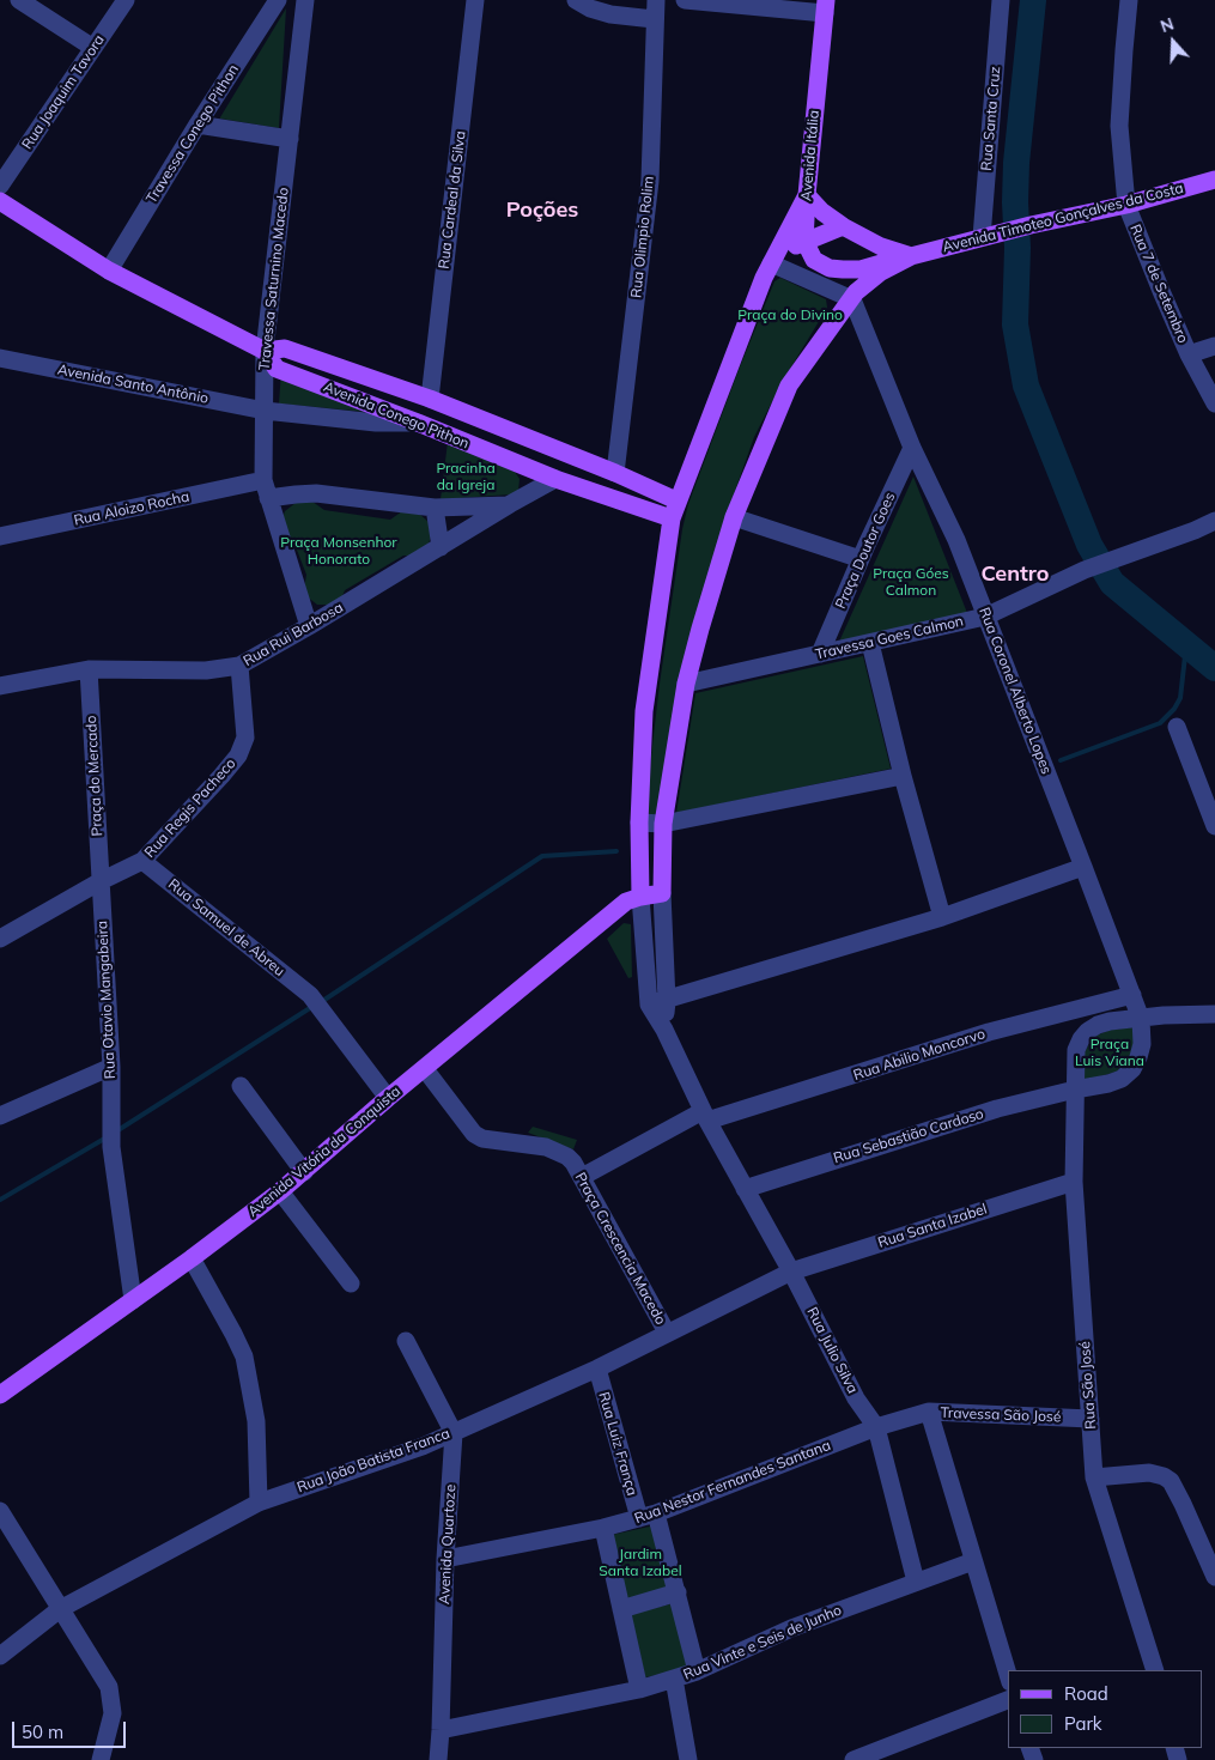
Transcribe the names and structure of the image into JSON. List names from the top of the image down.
{
  "streets": {
    "main road": [
      "Avenida Itália",
      "Avenida Timoteo Gonçalves da Costa",
      "Avenida Conego Pithon",
      "Avenida Vitória da Conquista"
    ],
    "street": [
      "Rua Joaquim Tavora",
      "Rua Santa Cruz",
      "Travessa Conego Pithon",
      "Rua Cardeal da Silva",
      "Rua Olimpio Rolim",
      "Travessa Saturnino Macedo",
      "Rua 7 de Setembro",
      "Avenida Santo Antônio",
      "Rua Aloizo Rocha",
      "Praça Doutor Goes",
      "Rua Rui Barbosa",
      "Travessa Goes Calmon",
      "Rua Coronel Alberto Lopes",
      "Praça do Mercado",
      "Rua Regis Pacheco",
      "Rua Samuel de Abreu",
      "Rua Otavio Mangabeira",
      "Rua Abilio Moncorvo",
      "Rua Sebastião Cardoso",
      "Rua Santa Izabel",
      "Praça Crescencia Macedo",
      "Rua Julio Silva",
      "Rua São José",
      "Travessa São José",
      "Rua Luiz França",
      "Rua João Batista Franca",
      "Rua Nestor Fernandes Santana",
      "Avenida Quartoze",
      "Rua Vinte e Seis de Junho"
    ]
  },
  "crossings": [
    ["Rua Santa Cruz", "Avenida Timoteo Gonçalves da Costa"],
    ["Travessa Conego Pithon", "Avenida Conego Pithon"],
    ["Rua Cardeal da Silva", "Avenida Conego Pithon"],
    ["Avenida Timoteo Gonçalves da Costa", "Rua 7 de Setembro"],
    ["Avenida Timoteo Gonçalves da Costa", "Rua Coronel Alberto Lopes"],
    ["Rua Olimpio Rolim", "Avenida Conego Pithon"],
    ["Travessa Saturnino Macedo", "Avenida Santo Antônio"],
    ["Travessa Saturnino Macedo", "Avenida Conego Pithon"],
    ["Travessa Saturnino Macedo", "Rua Aloizo Rocha"],
    ["Travessa Saturnino Macedo", "Rua Rui Barbosa"],
    ["Avenida Santo Antônio", "Avenida Conego Pithon"],
    ["Avenida Conego Pithon", "Rua Rui Barbosa"],
    ["Praça Doutor Goes", "Travessa Goes Calmon"],
    ["Praça Doutor Goes", "Rua Coronel Alberto Lopes"],
    ["Rua Rui Barbosa", "Praça do Mercado"],
    ["Rua Rui Barbosa", "Rua Regis Pacheco"],
    ["Travessa Goes Calmon", "Rua Coronel Alberto Lopes"],
    ["Rua Coronel Alberto Lopes", "Rua Abilio Moncorvo"],
    ["Rua Coronel Alberto Lopes", "Rua São José"],
    ["Praça do Mercado", "Rua Regis Pacheco"],
    ["Praça do Mercado", "Rua Otavio Mangabeira"],
    ["Rua Regis Pacheco", "Rua Samuel de Abreu"],
    ["Rua Regis Pacheco", "Rua Otavio Mangabeira"],
    ["Rua Samuel de Abreu", "Avenida Vitória da Conquista"],
    ["Rua Otavio Mangabeira", "Avenida Vitória da Conquista"],
    ["Rua Abilio Moncorvo", "Praça Crescencia Macedo"],
    ["Rua Abilio Moncorvo", "Rua Julio Silva"],
    ["Rua Sebastião Cardoso", "Rua Julio Silva"],
    ["Rua Sebastião Cardoso", "Rua São José"],
    ["Avenida Vitória da Conquista", "Praça Crescencia Macedo"],
    ["Rua Santa Izabel", "Rua Julio Silva"],
    ["Rua Santa Izabel", "Rua São José"],
    ["Rua Santa Izabel", "Rua João Batista Franca"],
    ["Praça Crescencia Macedo", "Rua João Batista Franca"],
    ["Rua Julio Silva", "Travessa São José"],
    ["Rua Julio Silva", "Rua João Batista Franca"],
    ["Rua Julio Silva", "Rua Nestor Fernandes Santana"],
    ["Rua São José", "Travessa São José"],
    ["Travessa São José", "Rua Nestor Fernandes Santana"],
    ["Rua Luiz França", "Rua João Batista Franca"],
    ["Rua Luiz França", "Rua Nestor Fernandes Santana"],
    ["Rua Luiz França", "Rua Vinte e Seis de Junho"],
    ["Rua João Batista Franca", "Avenida Quartoze"],
    ["Rua Nestor Fernandes Santana", "Avenida Quartoze"],
    ["Avenida Quartoze", "Rua Vinte e Seis de Junho"]
  ],
  "districts": ["Poções", "Centro"],
  "parks": [
    "Praça do Divino",
    "Pracinha da Igreja",
    "Praça Monsenhor Honorato",
    "Praça Góes Calmon",
    "Praça Luis Viana",
    "Jardim Santa Izabel"
  ],
  "legend": ["Road", "Park"],
  "scale_bar": "50 m",
  "north": "top"
}
